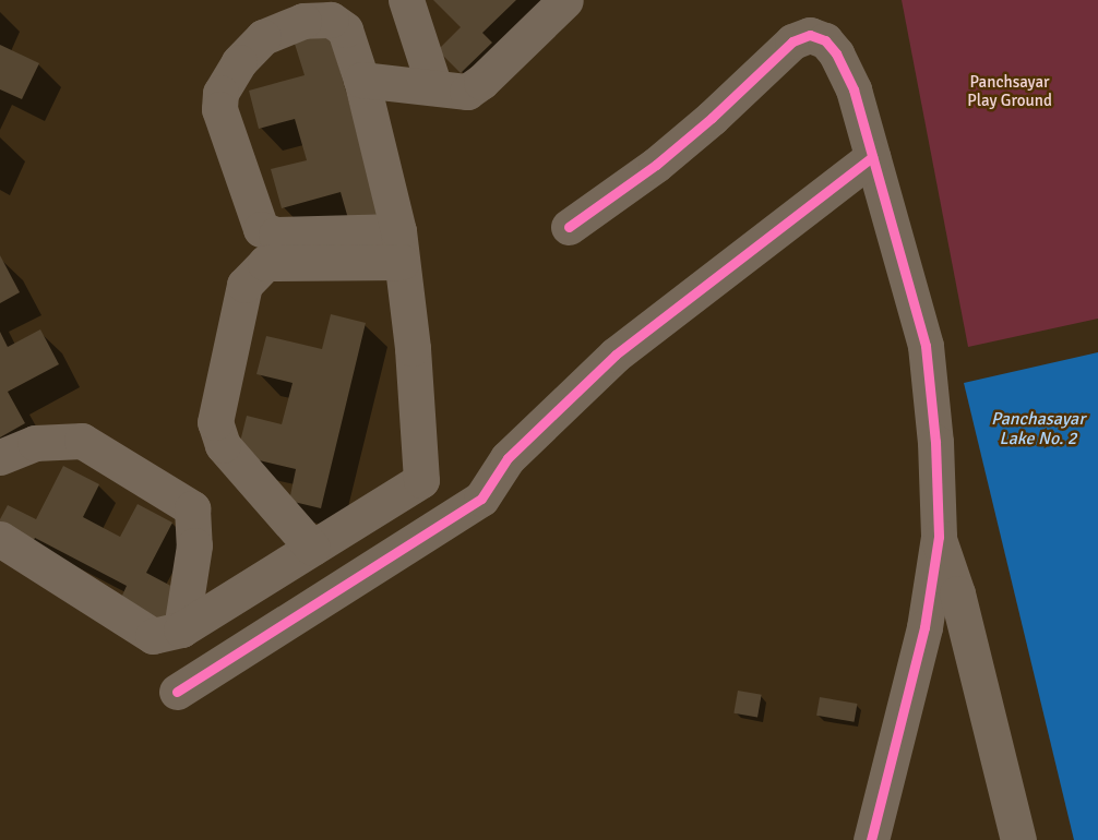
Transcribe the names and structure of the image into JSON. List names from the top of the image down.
{
  "water": ["Panchasayar Lake No. 2"],
  "parks": ["Panchsayar Play Ground"]
}
